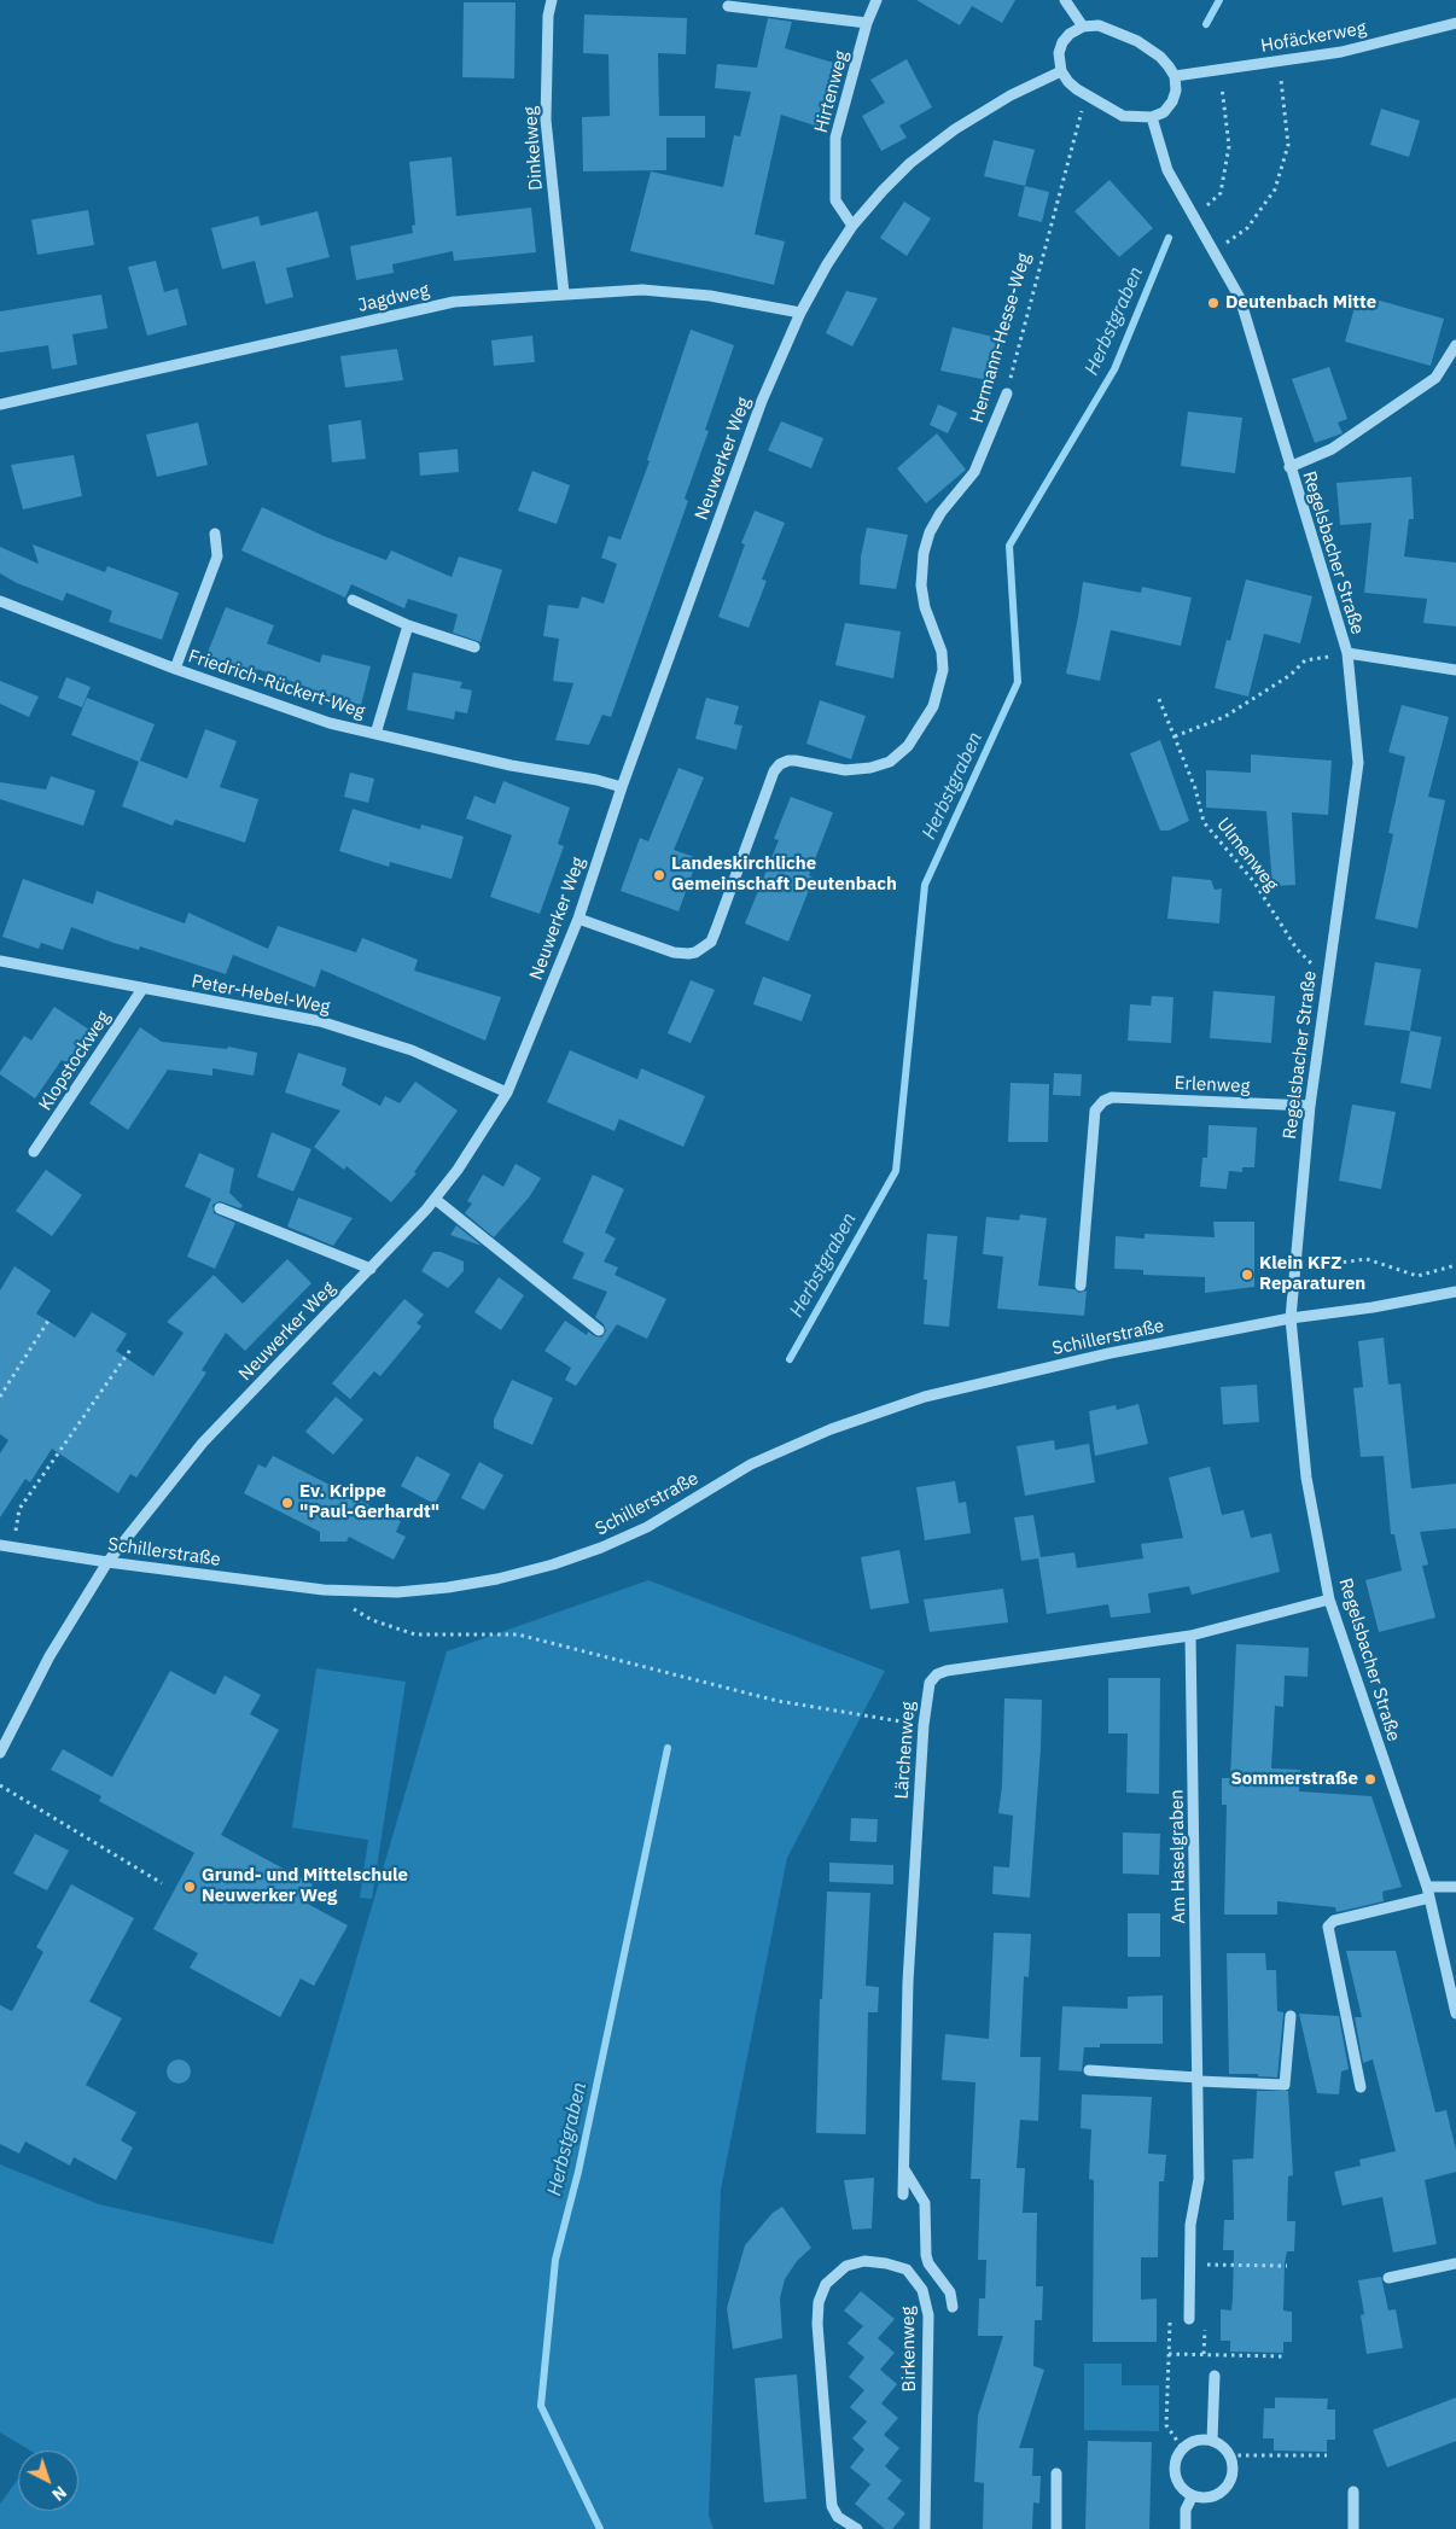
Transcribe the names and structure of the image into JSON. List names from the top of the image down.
{
  "streets": {
    "street": [
      "Hofäckerweg",
      "Hirtenweg",
      "Dinkelweg",
      "Jagdweg",
      "Hermann-Hesse-Weg",
      "Neuwerker Weg",
      "Regelsbacher Straße",
      "Friedrich-Rückert-Weg",
      "Peter-Hebel-Weg",
      "Klopstockweg",
      "Erlenweg",
      "Schillerstraße",
      "Lärchenweg",
      "Am Haselgraben",
      "Birkenweg"
    ],
    "path": ["Ulmenweg"]
  },
  "crossings": [
    ["Hofäckerweg", "Hermann-Hesse-Weg"],
    ["Hofäckerweg", "Neuwerker Weg"],
    ["Hofäckerweg", "Regelsbacher Straße"],
    ["Hirtenweg", "Neuwerker Weg"],
    ["Dinkelweg", "Jagdweg"],
    ["Jagdweg", "Neuwerker Weg"],
    ["Hermann-Hesse-Weg", "Neuwerker Weg"],
    ["Hermann-Hesse-Weg", "Regelsbacher Straße"],
    ["Neuwerker Weg", "Regelsbacher Straße"],
    ["Neuwerker Weg", "Friedrich-Rückert-Weg"],
    ["Neuwerker Weg", "Peter-Hebel-Weg"],
    ["Neuwerker Weg", "Schillerstraße"],
    ["Regelsbacher Straße", "Ulmenweg"],
    ["Regelsbacher Straße", "Erlenweg"],
    ["Regelsbacher Straße", "Schillerstraße"],
    ["Regelsbacher Straße", "Lärchenweg"],
    ["Peter-Hebel-Weg", "Klopstockweg"],
    ["Lärchenweg", "Am Haselgraben"]
  ],
  "water": ["Herbstgraben"],
  "places": [
    "Deutenbach Mitte",
    "Landeskirchliche Gemeinschaft Deutenbach",
    "Klein KFZ Reparaturen",
    "Ev. Krippe \"Paul-Gerhardt\"",
    "Sommerstraße",
    "Grund- und Mittelschule Neuwerker Weg"
  ],
  "north": "bottom right"
}
